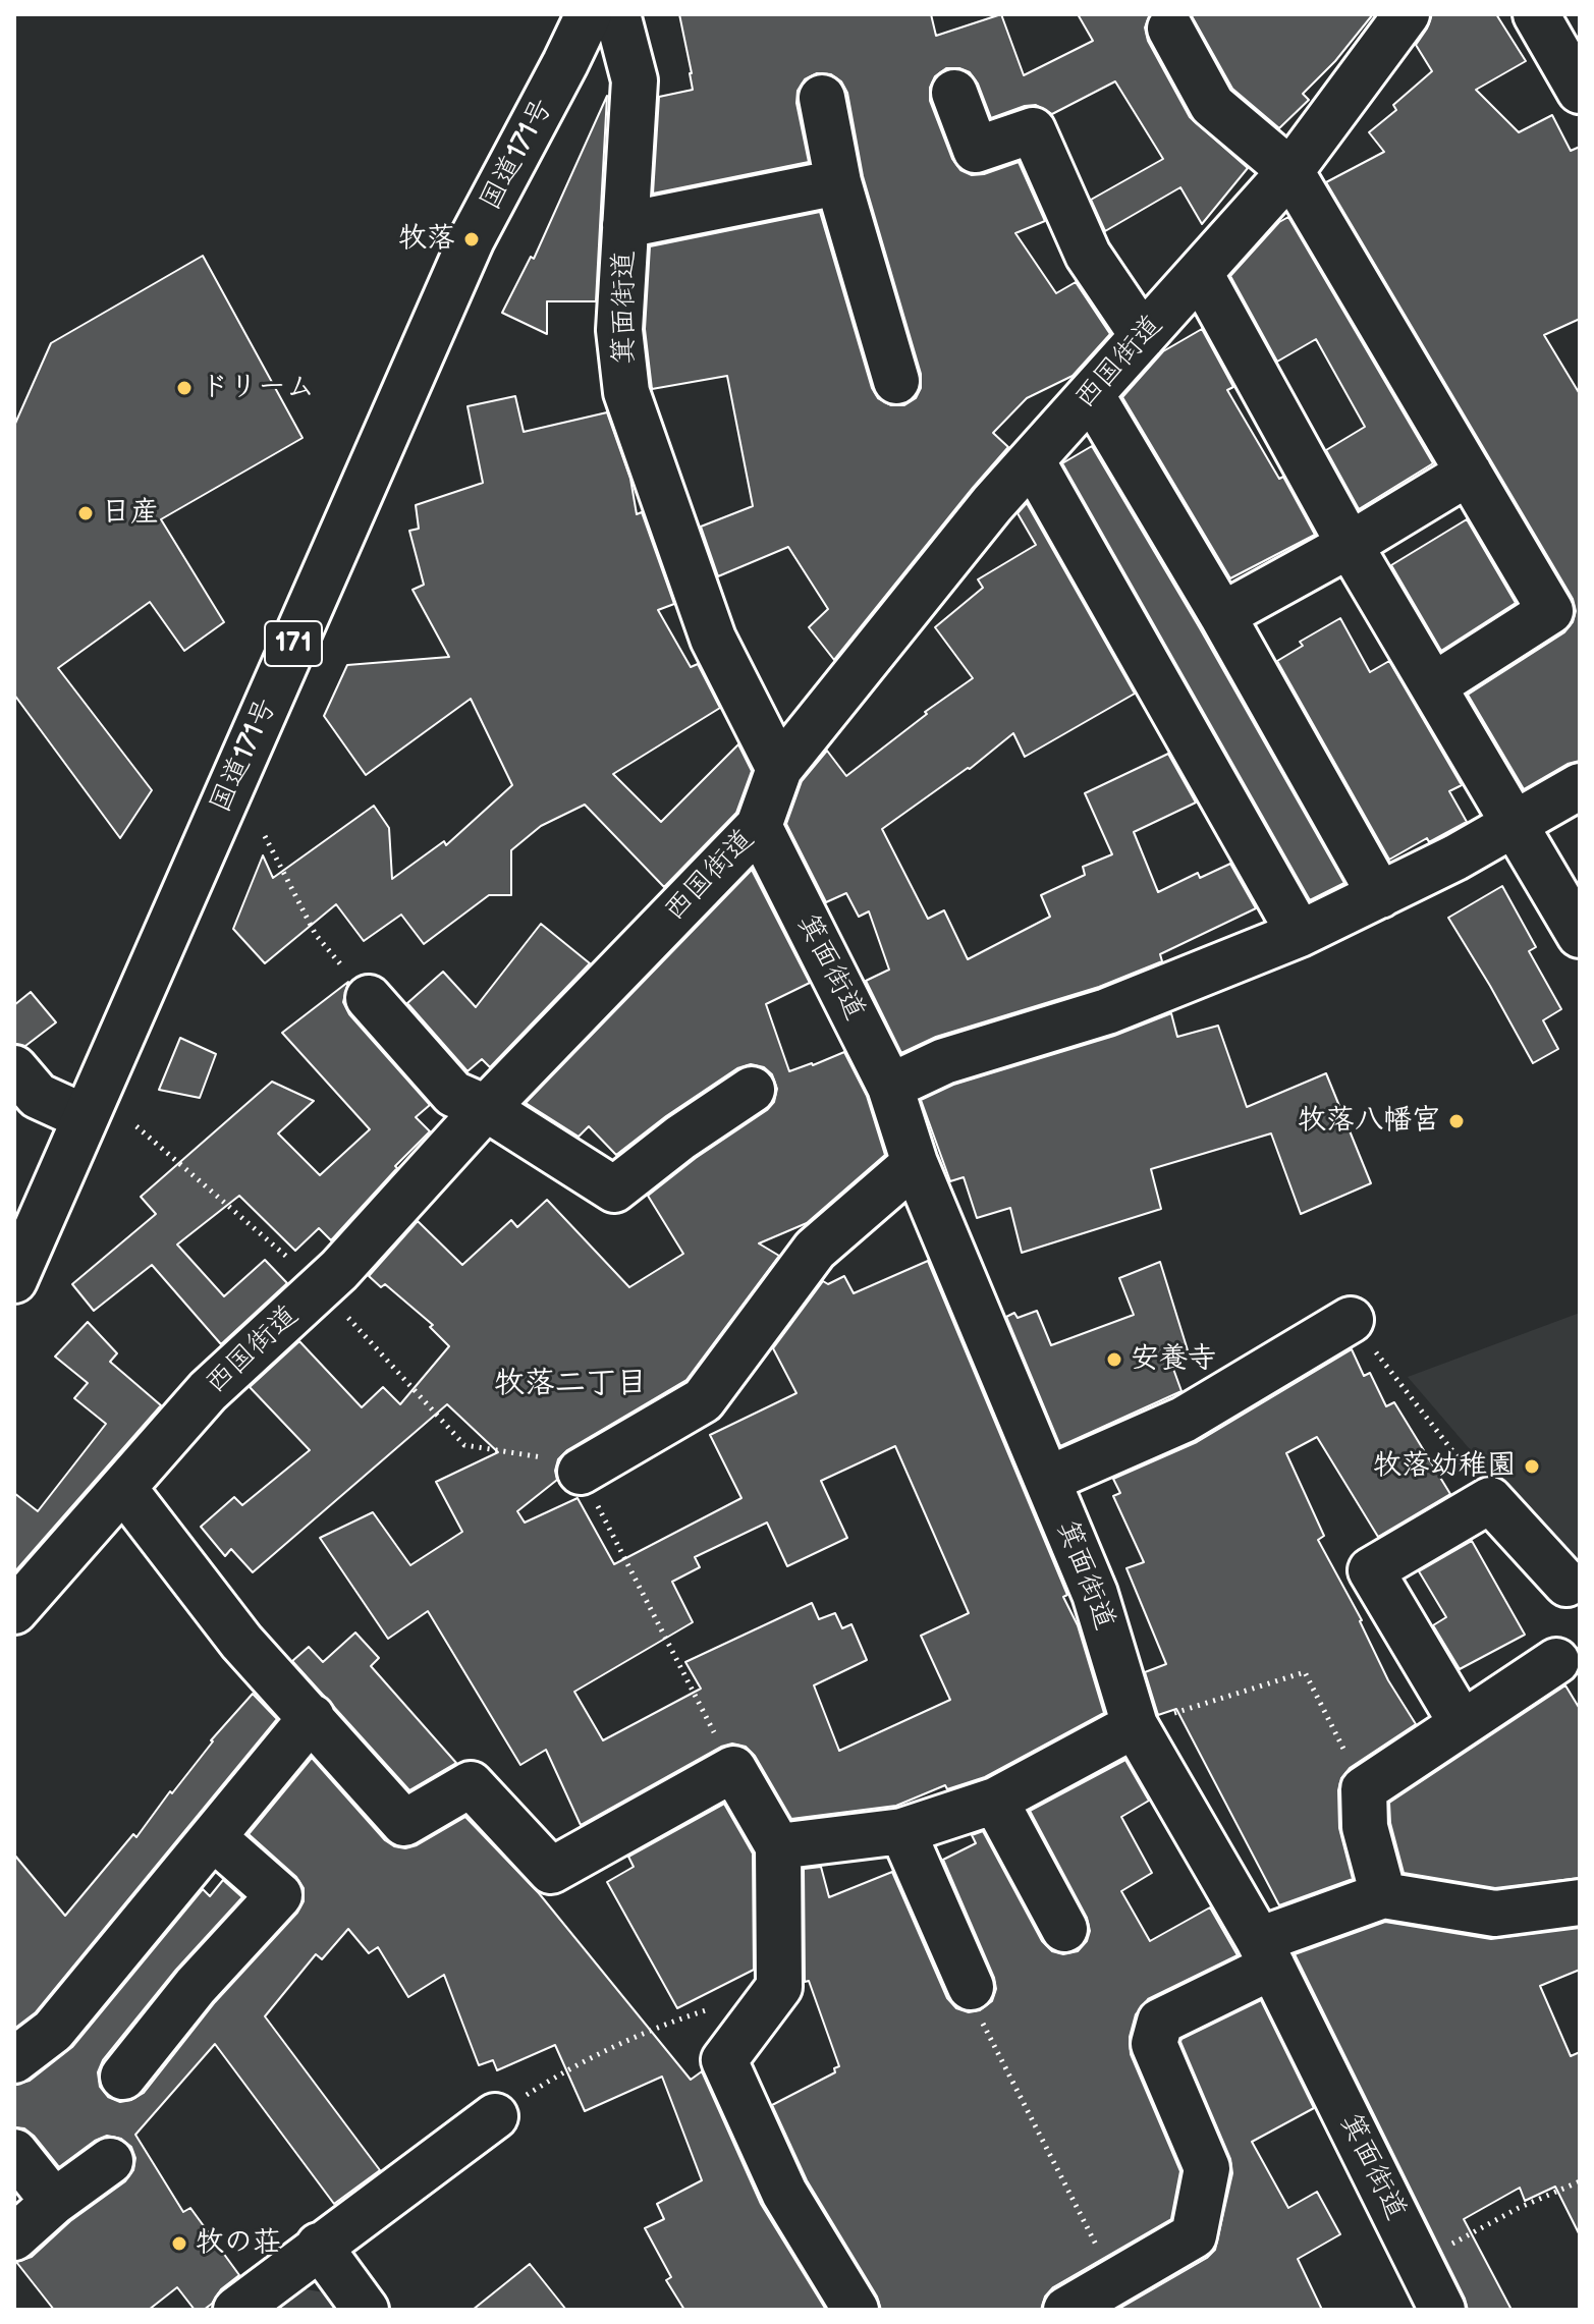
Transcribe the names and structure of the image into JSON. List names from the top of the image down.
{
  "streets": {
    "main road": [
      "国道171号",
      "箕面街道",
      "西国街道",
      "171"
    ]
  },
  "crossings": [
    ["箕面街道", "西国街道"]
  ],
  "districts": ["牧落二丁目"],
  "places": [
    "牧落",
    "ドリーム",
    "日産",
    "牧落八幡宮",
    "安養寺",
    "牧落幼稚園",
    "牧の荘"
  ]
}
